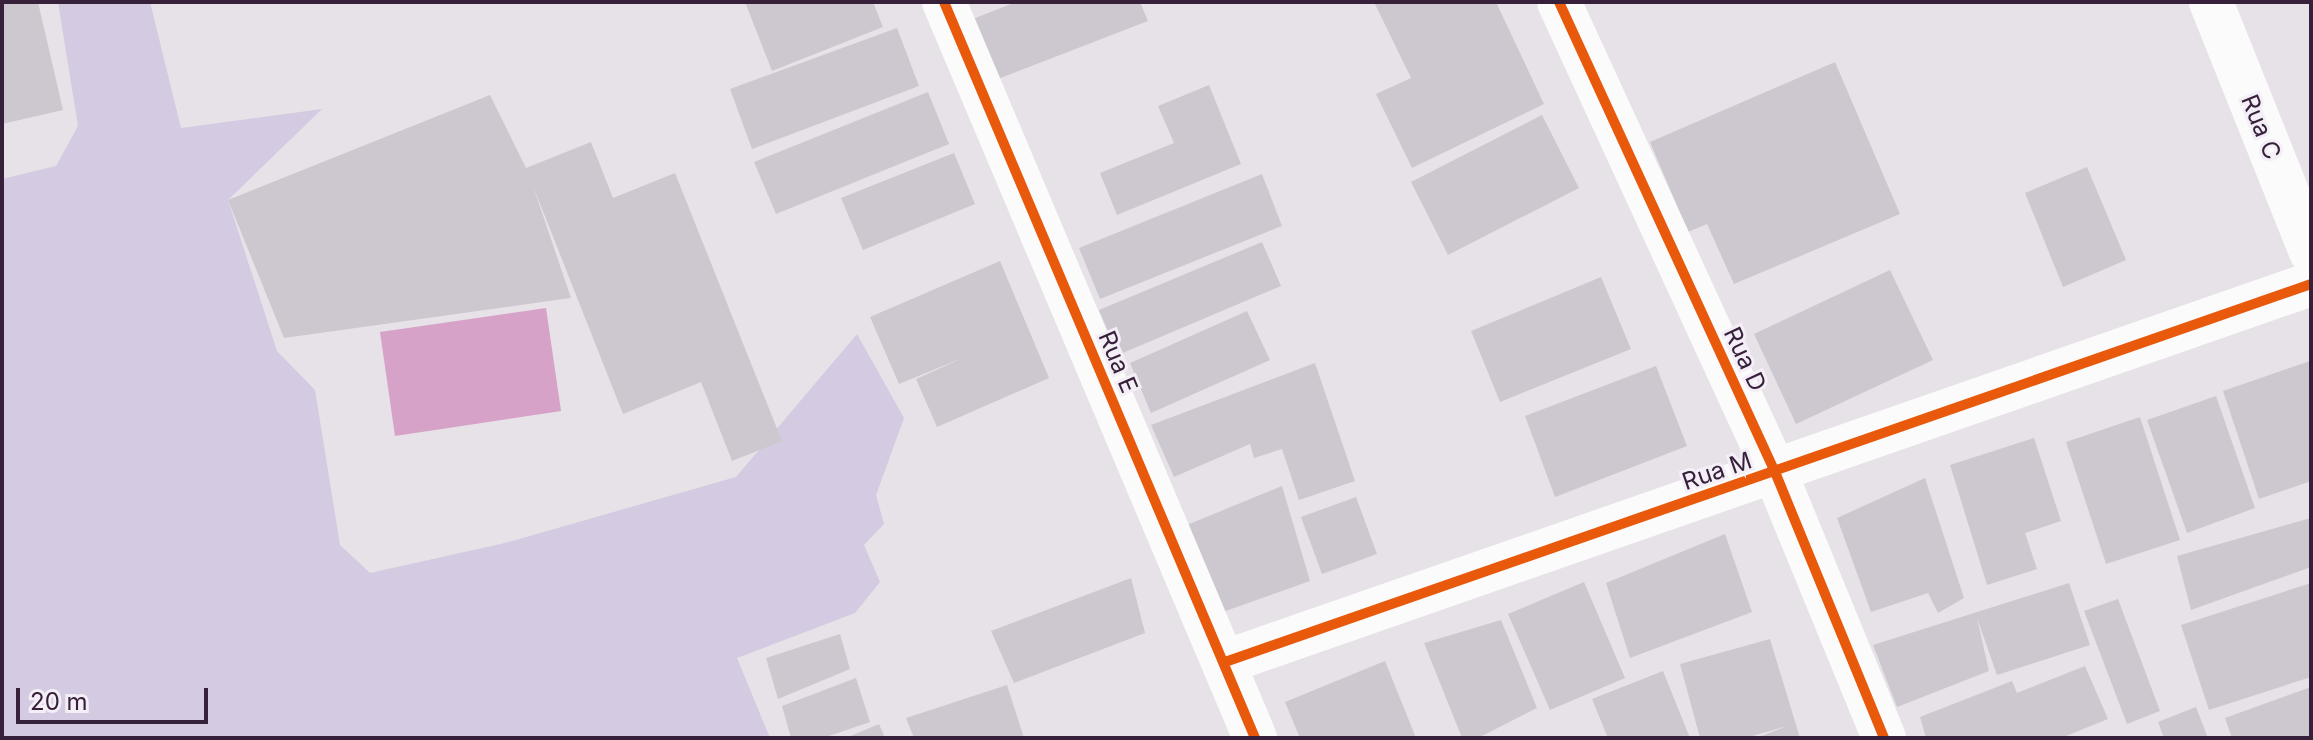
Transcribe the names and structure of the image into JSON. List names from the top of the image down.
{
  "streets": {
    "street": [
      "Rua C",
      "Rua D",
      "Rua E",
      "Rua M"
    ]
  },
  "crossings": [
    ["Rua D", "Rua M"],
    ["Rua E", "Rua M"]
  ],
  "scale_bar": "20 m"
}
